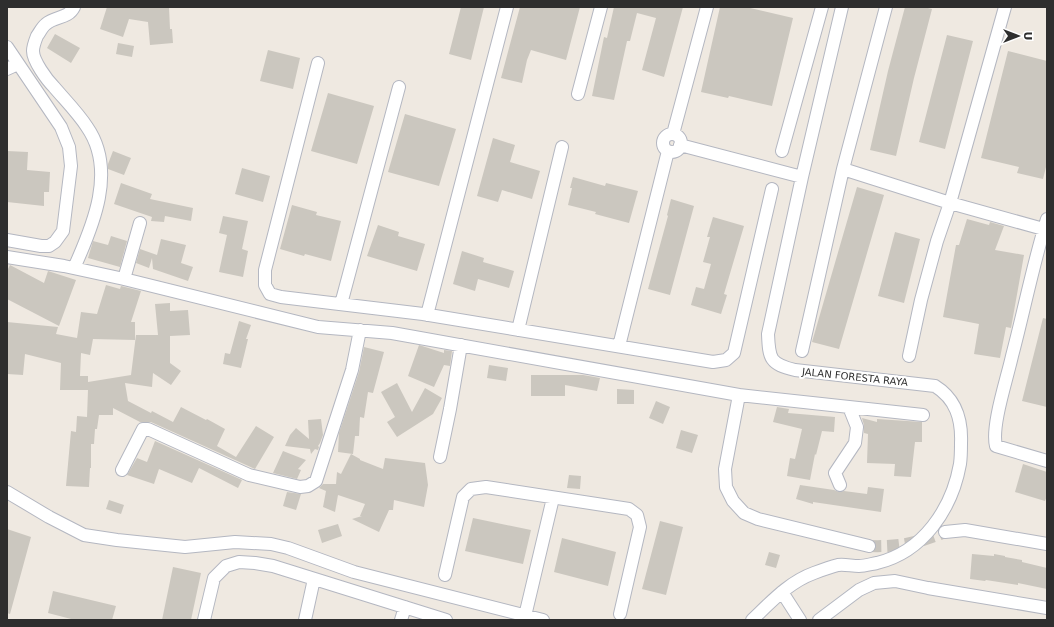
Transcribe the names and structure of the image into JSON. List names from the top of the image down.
{
  "streets": {
    "street": ["JALAN FORESTA RAYA"]
  },
  "north": "right"
}
